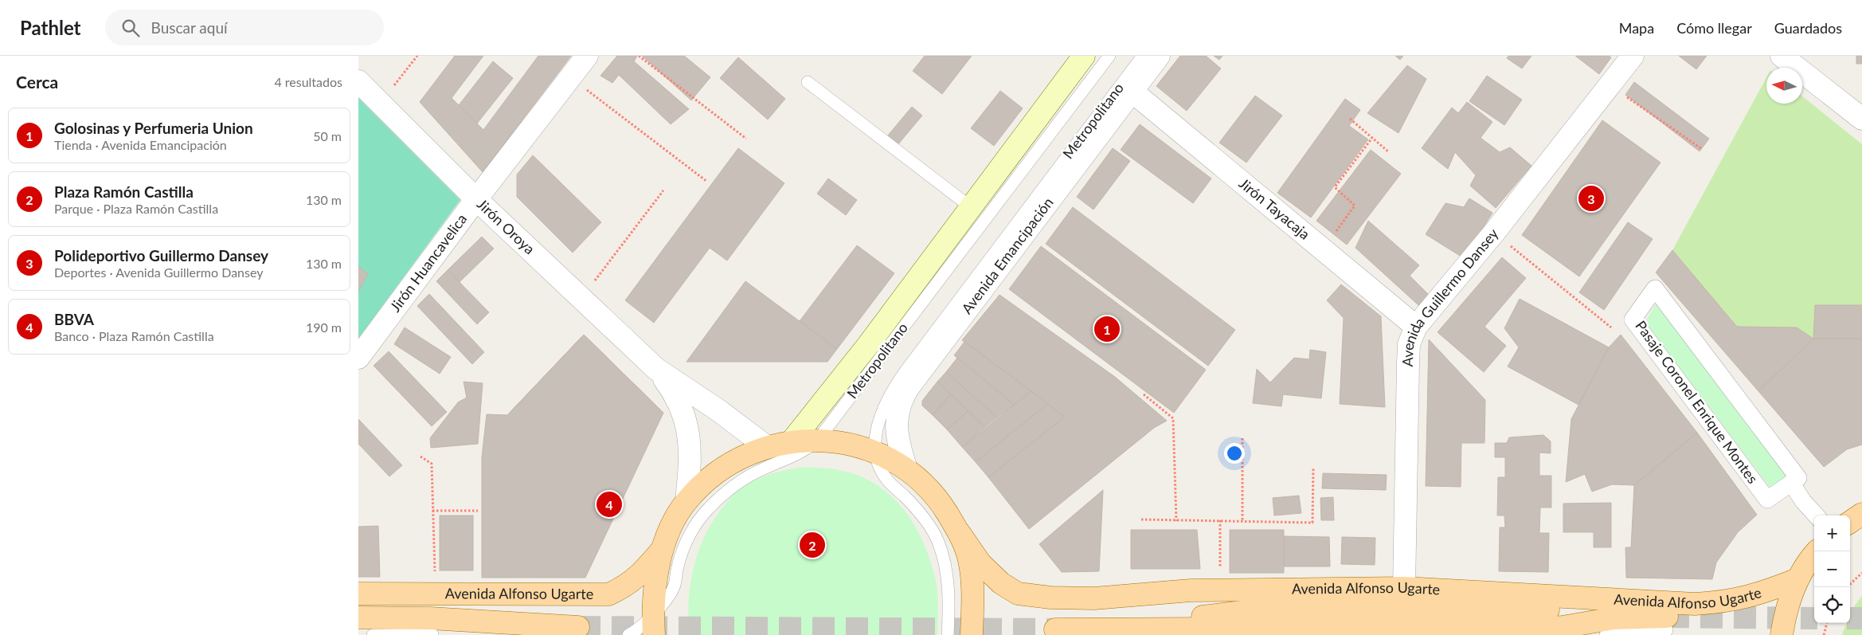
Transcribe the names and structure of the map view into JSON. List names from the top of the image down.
{
  "streets": {
    "main road": ["Avenida Alfonso Ugarte"],
    "street": [
      "Jirón Tayacaja",
      "Jirón Oroya",
      "Avenida Emancipación",
      "Jirón Huancavelica",
      "Avenida Guillermo Dansey",
      "Pasaje Coronel Enrique Montes"
    ],
    "lane": ["Metropolitano"]
  },
  "crossings": [
    ["Jirón Tayacaja", "Avenida Emancipación"],
    ["Jirón Tayacaja", "Avenida Guillermo Dansey"],
    ["Jirón Oroya", "Jirón Huancavelica"],
    ["Avenida Guillermo Dansey", "Avenida Alfonso Ugarte"]
  ],
  "north": "left",
  "page": {
    "header": "Pathlet",
    "search": "Buscar aquí",
    "nav": ["Mapa", "Cómo llegar", "Guardados"],
    "heading": ["Cerca", "4 resultados"],
    "list": [
      {
        "mark": "1",
        "name": "Golosinas y Perfumeria Union",
        "note": "Tienda · Avenida Emancipación",
        "value": "50 m"
      },
      {
        "mark": "2",
        "name": "Plaza Ramón Castilla",
        "note": "Parque · Plaza Ramón Castilla",
        "value": "130 m"
      },
      {
        "mark": "3",
        "name": "Polideportivo Guillermo Dansey",
        "note": "Deportes · Avenida Guillermo Dansey",
        "value": "130 m"
      },
      {
        "mark": "4",
        "name": "BBVA",
        "note": "Banco · Plaza Ramón Castilla",
        "value": "190 m"
      }
    ],
    "pins": [
      "3",
      "1",
      "4",
      "2"
    ],
    "map_buttons": ["+", "−"]
  }
}
